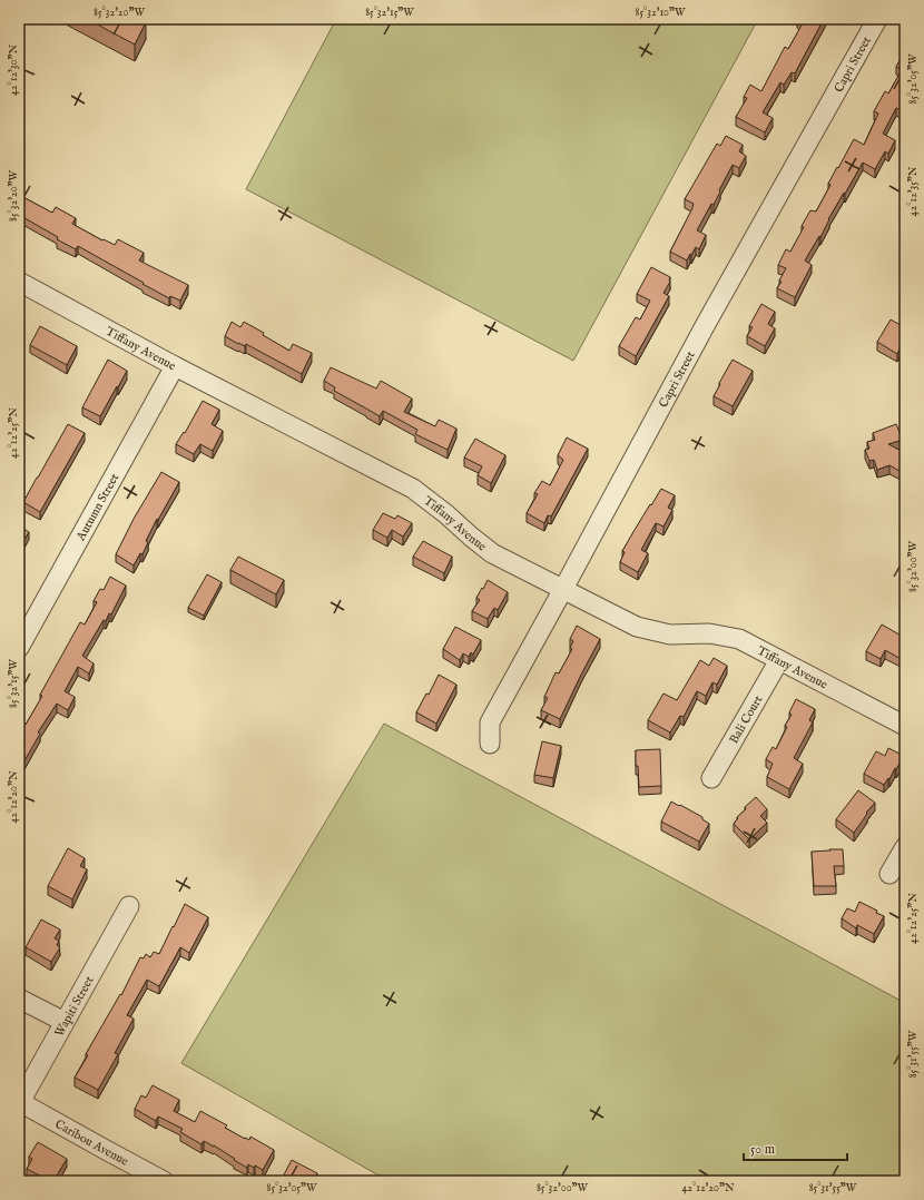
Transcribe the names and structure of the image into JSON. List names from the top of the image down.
{
  "streets": {
    "street": [
      "Capri Street",
      "Tiffany Avenue",
      "Autumn Street",
      "Bali Court",
      "Wapiti Street",
      "Caribou Avenue"
    ]
  },
  "crossings": [
    ["Capri Street", "Tiffany Avenue"],
    ["Tiffany Avenue", "Autumn Street"],
    ["Tiffany Avenue", "Bali Court"],
    ["Wapiti Street", "Caribou Avenue"]
  ],
  "scale_bar": "50 m",
  "coordinates": [
    "85°32'20\"W",
    "85°32'15\"W",
    "85°32'10\"W",
    "42°12'30\"N",
    "85°32'05\"W",
    "42°12'35\"N",
    "42°12'25\"N",
    "85°32'00\"W",
    "42°12'20\"N",
    "85°31'55\"W"
  ]
}
